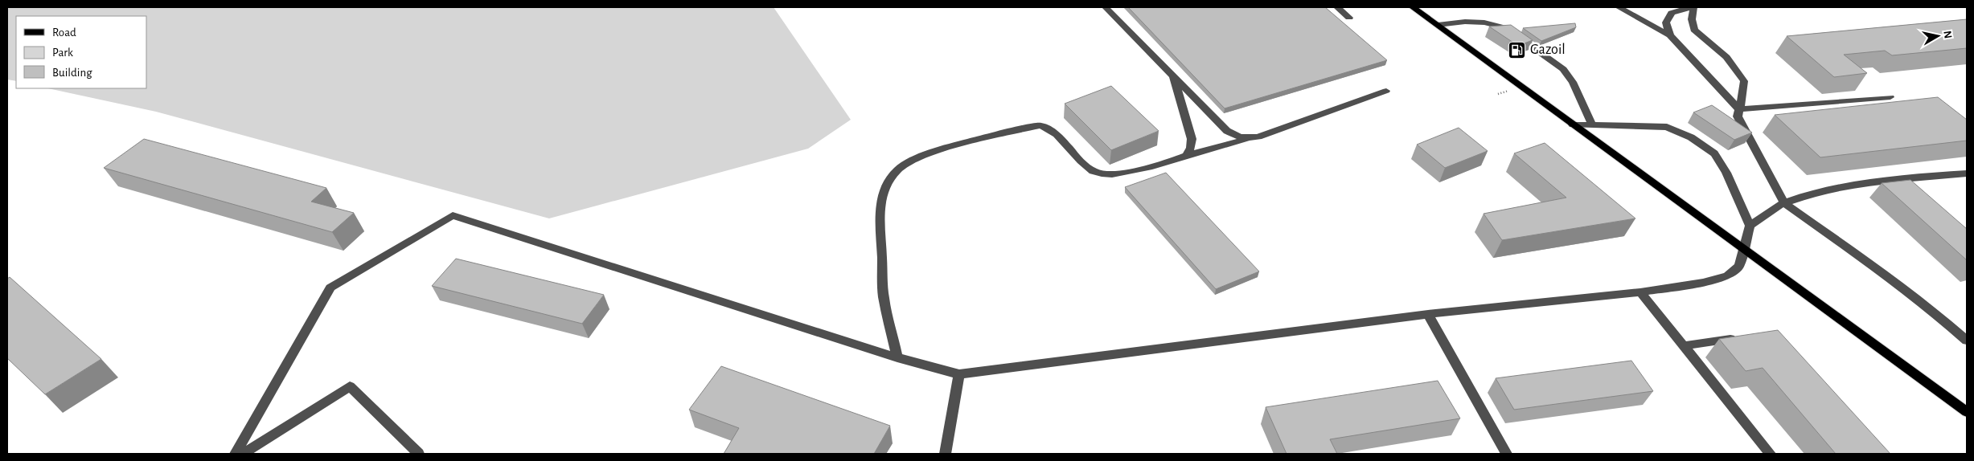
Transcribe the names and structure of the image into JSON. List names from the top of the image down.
{
  "places": {
    "fuel station": ["Gazoil"]
  },
  "legend": ["Road", "Park", "Building"],
  "north": "right"
}
